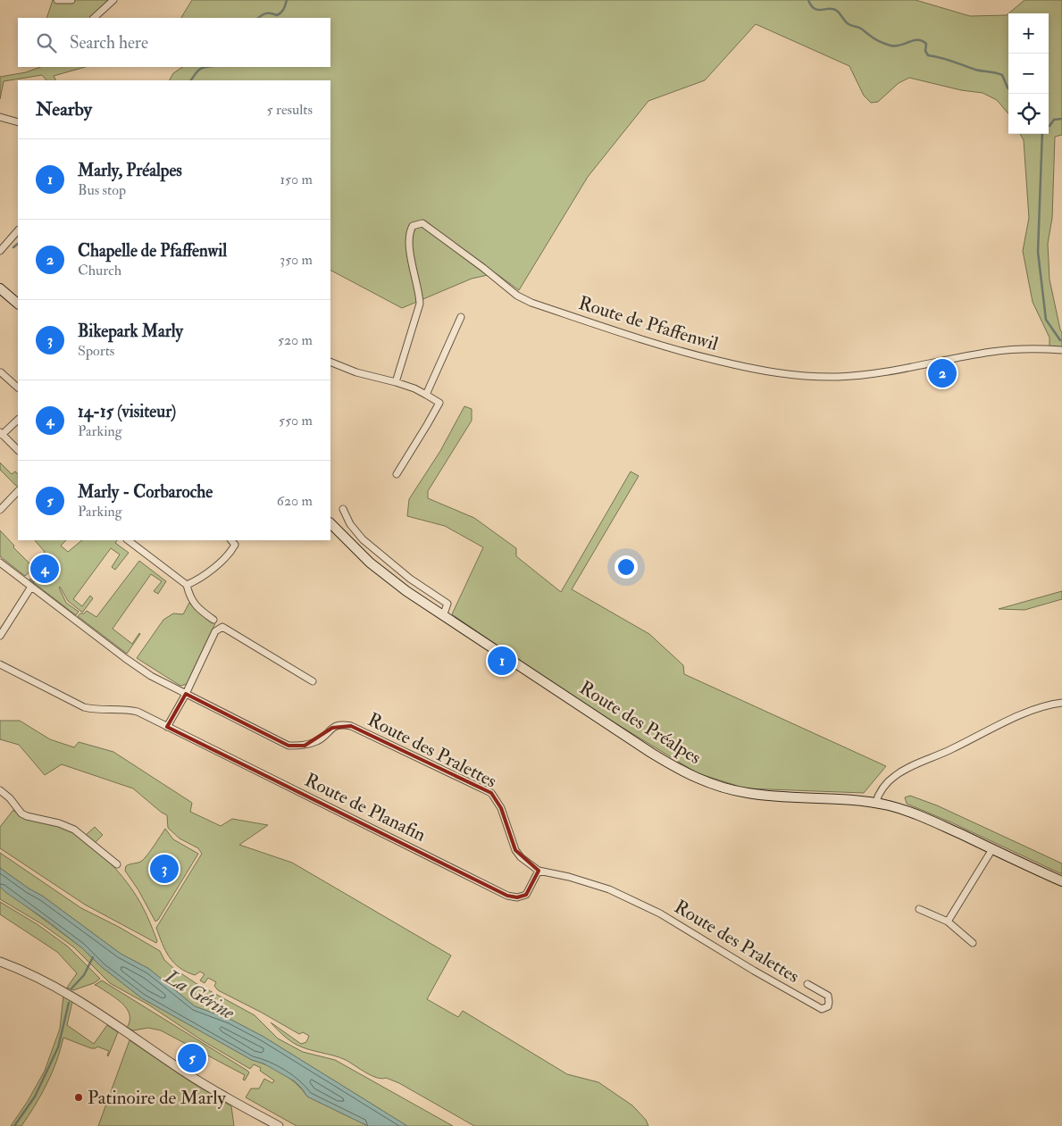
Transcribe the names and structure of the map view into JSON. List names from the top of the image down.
{
  "streets": {
    "main road": ["Route des Préalpes"],
    "street": ["Route de Pfaffenwil", "Route des Pralettes", "Route de Planafin"]
  },
  "crossings": [
    ["Route des Pralettes", "Route de Planafin"]
  ],
  "water": ["La Gérine"],
  "places": ["Patinoire de Marly"],
  "page": {
    "map_buttons": ["+", "−"],
    "search": "Search here",
    "heading": ["Nearby", "5 results"],
    "list": [
      {
        "mark": "1",
        "name": "Marly, Préalpes",
        "note": "Bus stop",
        "value": "150 m"
      },
      {
        "mark": "2",
        "name": "Chapelle de Pfaffenwil",
        "note": "Church",
        "value": "350 m"
      },
      {
        "mark": "3",
        "name": "Bikepark Marly",
        "note": "Sports",
        "value": "520 m"
      },
      {
        "mark": "4",
        "name": "14-15 (visiteur)",
        "note": "Parking",
        "value": "550 m"
      },
      {
        "mark": "5",
        "name": "Marly - Corbaroche",
        "note": "Parking",
        "value": "620 m"
      }
    ],
    "pins": [
      "2",
      "4",
      "1",
      "3",
      "5"
    ]
  }
}
